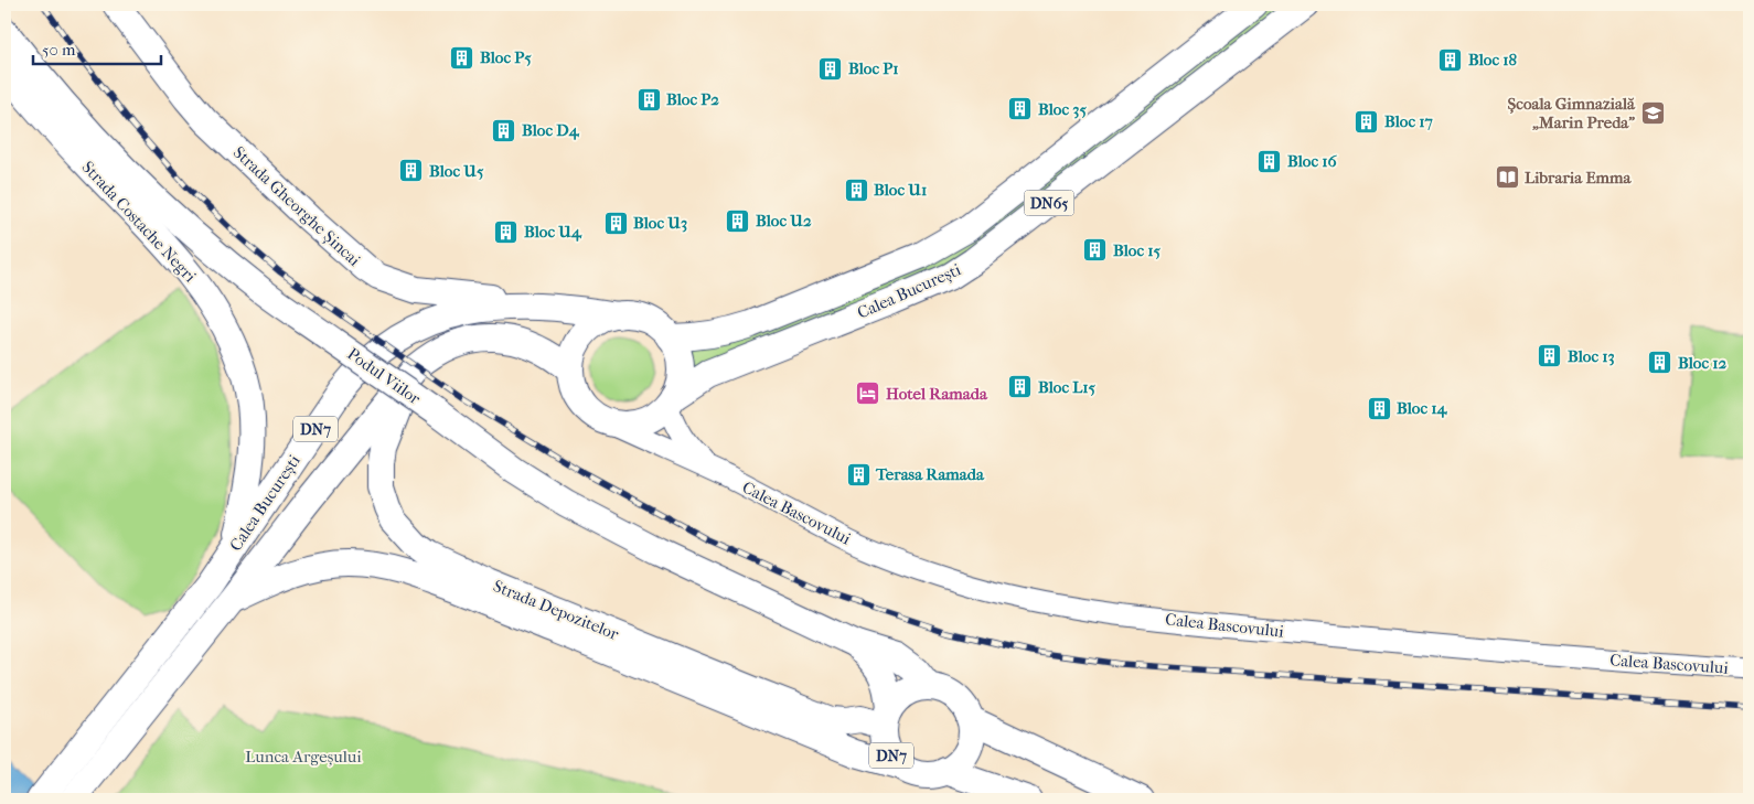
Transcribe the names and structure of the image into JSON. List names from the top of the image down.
{
  "streets": {
    "main road": [
      "DN65",
      "Strada Gheorghe Șincai",
      "Strada Costache Negri",
      "Calea București",
      "Podul Viilor",
      "DN7",
      "Strada Depozitelor"
    ],
    "street": ["Calea Bascovului"]
  },
  "crossings": [
    ["Strada Gheorghe Șincai", "Calea București"],
    ["Strada Costache Negri", "Calea București"],
    ["Strada Costache Negri", "Podul Viilor"],
    ["Calea București", "DN7"],
    ["Calea București", "Calea Bascovului"],
    ["Calea București", "Strada Depozitelor"],
    ["DN7", "Calea Bascovului"],
    ["DN7", "Strada Depozitelor"]
  ],
  "parks": ["Lunca Argeșului"],
  "places": {
    "building": [
      "Bloc P5",
      "Bloc 18",
      "Bloc P1",
      "Bloc P2",
      "Bloc 35",
      "Bloc 17",
      "Bloc D4",
      "Bloc 16",
      "Bloc U5",
      "Bloc U1",
      "Bloc U2",
      "Bloc U3",
      "Bloc U4",
      "Bloc 15",
      "Bloc 13",
      "Bloc 12",
      "Bloc L15",
      "Bloc 14",
      "Terasa Ramada"
    ],
    "school or university": ["Școala Gimnazială „Marin Preda”"],
    "library": ["Libraria Emma"],
    "hotel": ["Hotel Ramada"]
  },
  "scale_bar": "50 m"
}
